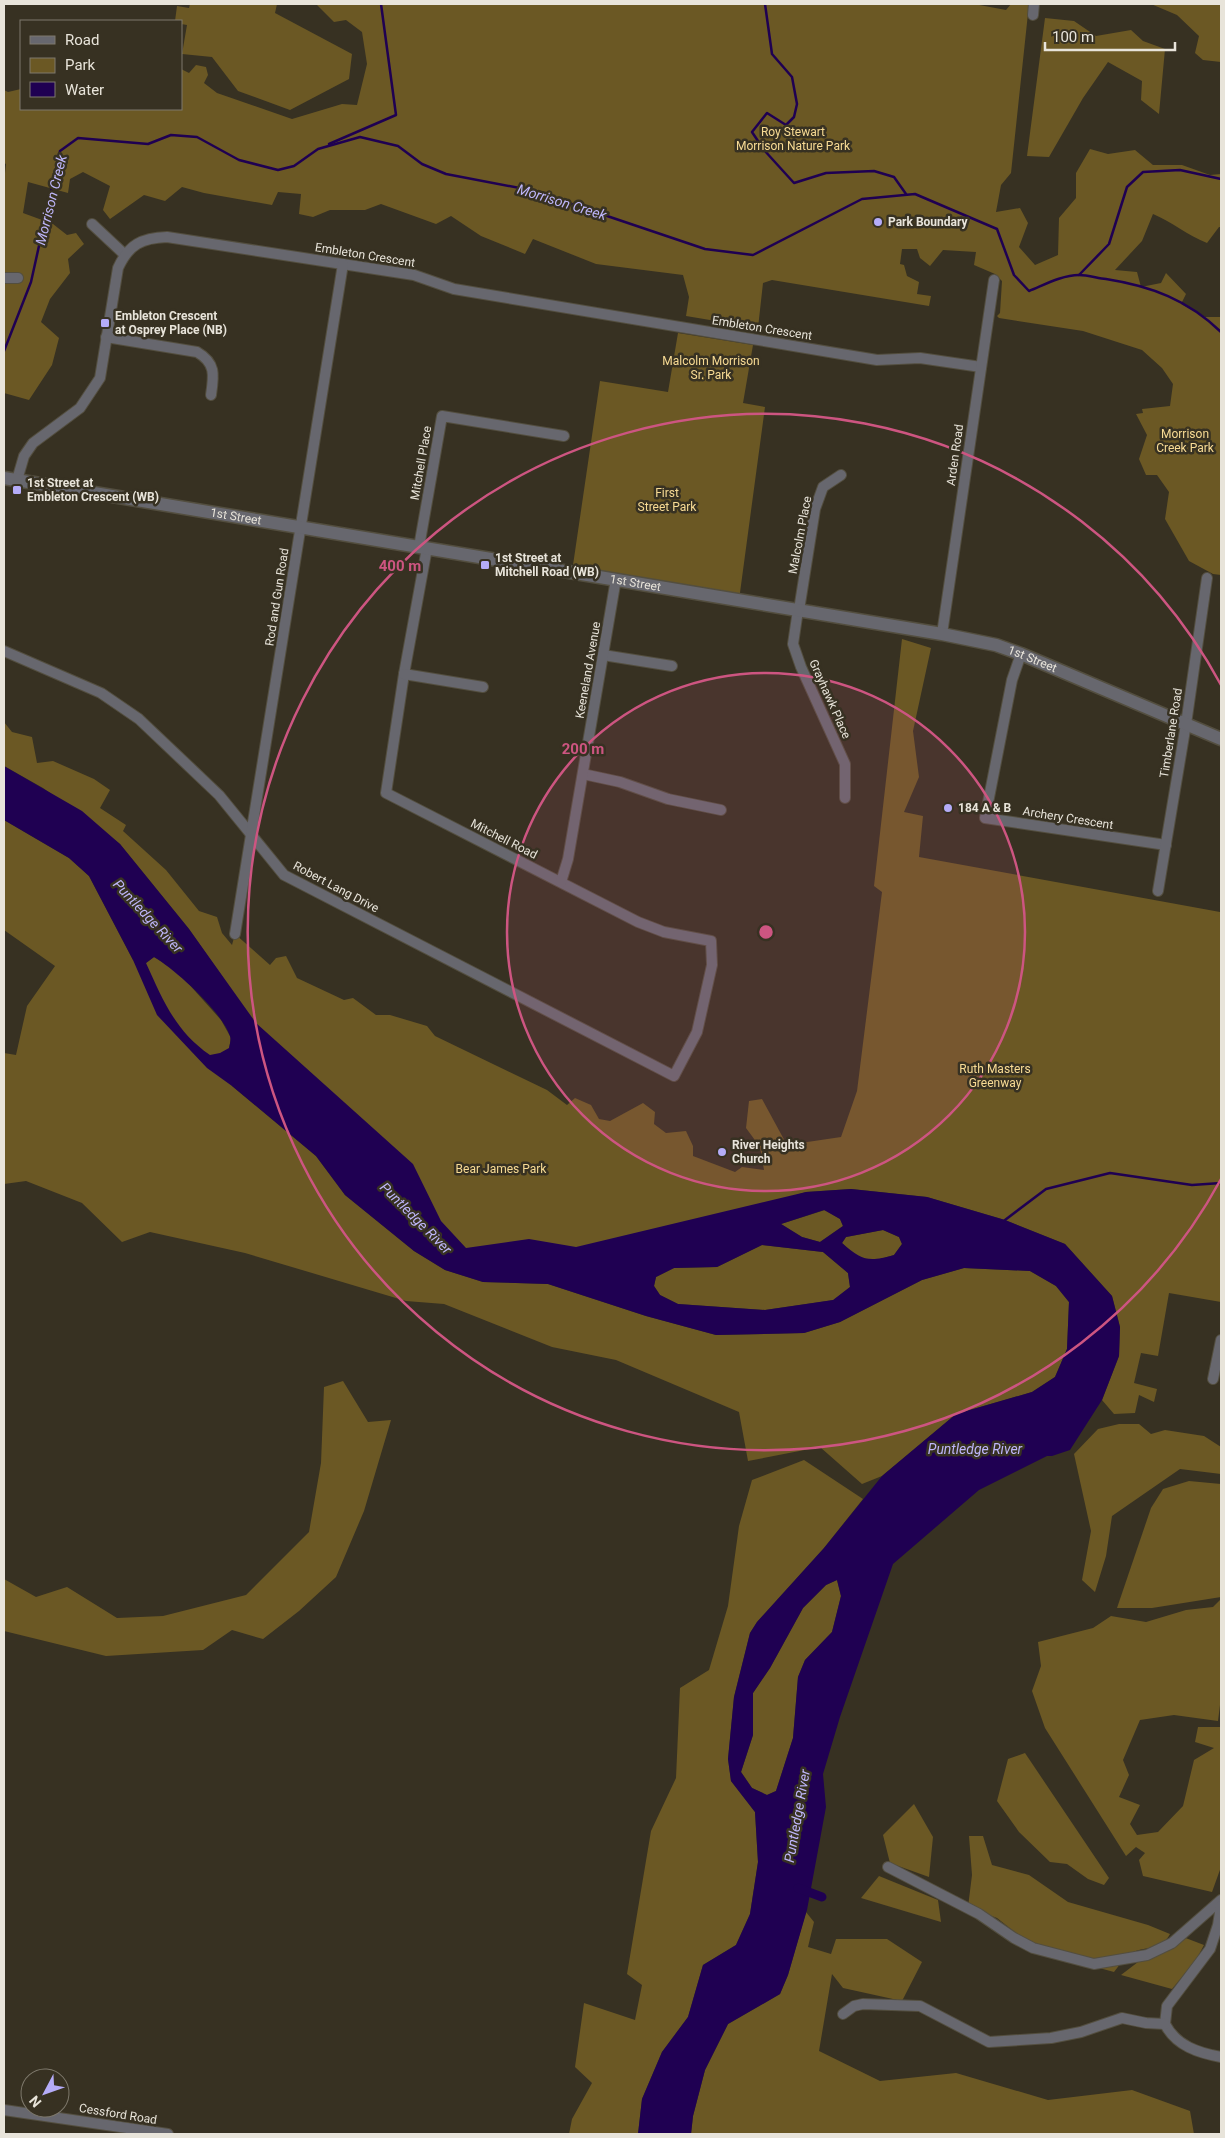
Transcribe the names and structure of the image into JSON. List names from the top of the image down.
{
  "streets": {
    "street": [
      "Embleton Crescent",
      "Arden Road",
      "Mitchell Place",
      "1st Street",
      "Malcolm Place",
      "Rod and Gun Road",
      "Keeneland Avenue",
      "Grayhawk Place",
      "Timberlane Road",
      "Archery Crescent",
      "Mitchell Road",
      "Robert Lang Drive",
      "Cessford Road"
    ]
  },
  "crossings": [
    ["Embleton Crescent", "Arden Road"],
    ["Embleton Crescent", "Rod and Gun Road"],
    ["Arden Road", "1st Street"],
    ["Mitchell Place", "1st Street"],
    ["Mitchell Place", "Mitchell Road"],
    ["1st Street", "Malcolm Place"],
    ["1st Street", "Rod and Gun Road"],
    ["1st Street", "Keeneland Avenue"],
    ["1st Street", "Grayhawk Place"],
    ["1st Street", "Timberlane Road"],
    ["1st Street", "Archery Crescent"],
    ["1st Street", "Mitchell Road"],
    ["Malcolm Place", "Grayhawk Place"],
    ["Rod and Gun Road", "Robert Lang Drive"],
    ["Keeneland Avenue", "Mitchell Road"],
    ["Timberlane Road", "Archery Crescent"],
    ["Mitchell Road", "Robert Lang Drive"]
  ],
  "water": ["Morrison Creek", "Puntledge River"],
  "parks": [
    "Roy Stewart Morrison Nature Park",
    "Malcolm Morrison Sr. Park",
    "Morrison Creek Park",
    "First Street Park",
    "Ruth Masters Greenway",
    "Bear James Park"
  ],
  "places": {
    "other": ["Park Boundary", "184 A & B", "River Heights Church"],
    "transit": ["Embleton Crescent at Osprey Place (NB)", "1st Street at Embleton Crescent (WB)", "1st Street at Mitchell Road (WB)"]
  },
  "legend": ["Road", "Park", "Water"],
  "scale_bar": "100 m",
  "north": "bottom left",
  "rings": ["400 m", "200 m"]
}
